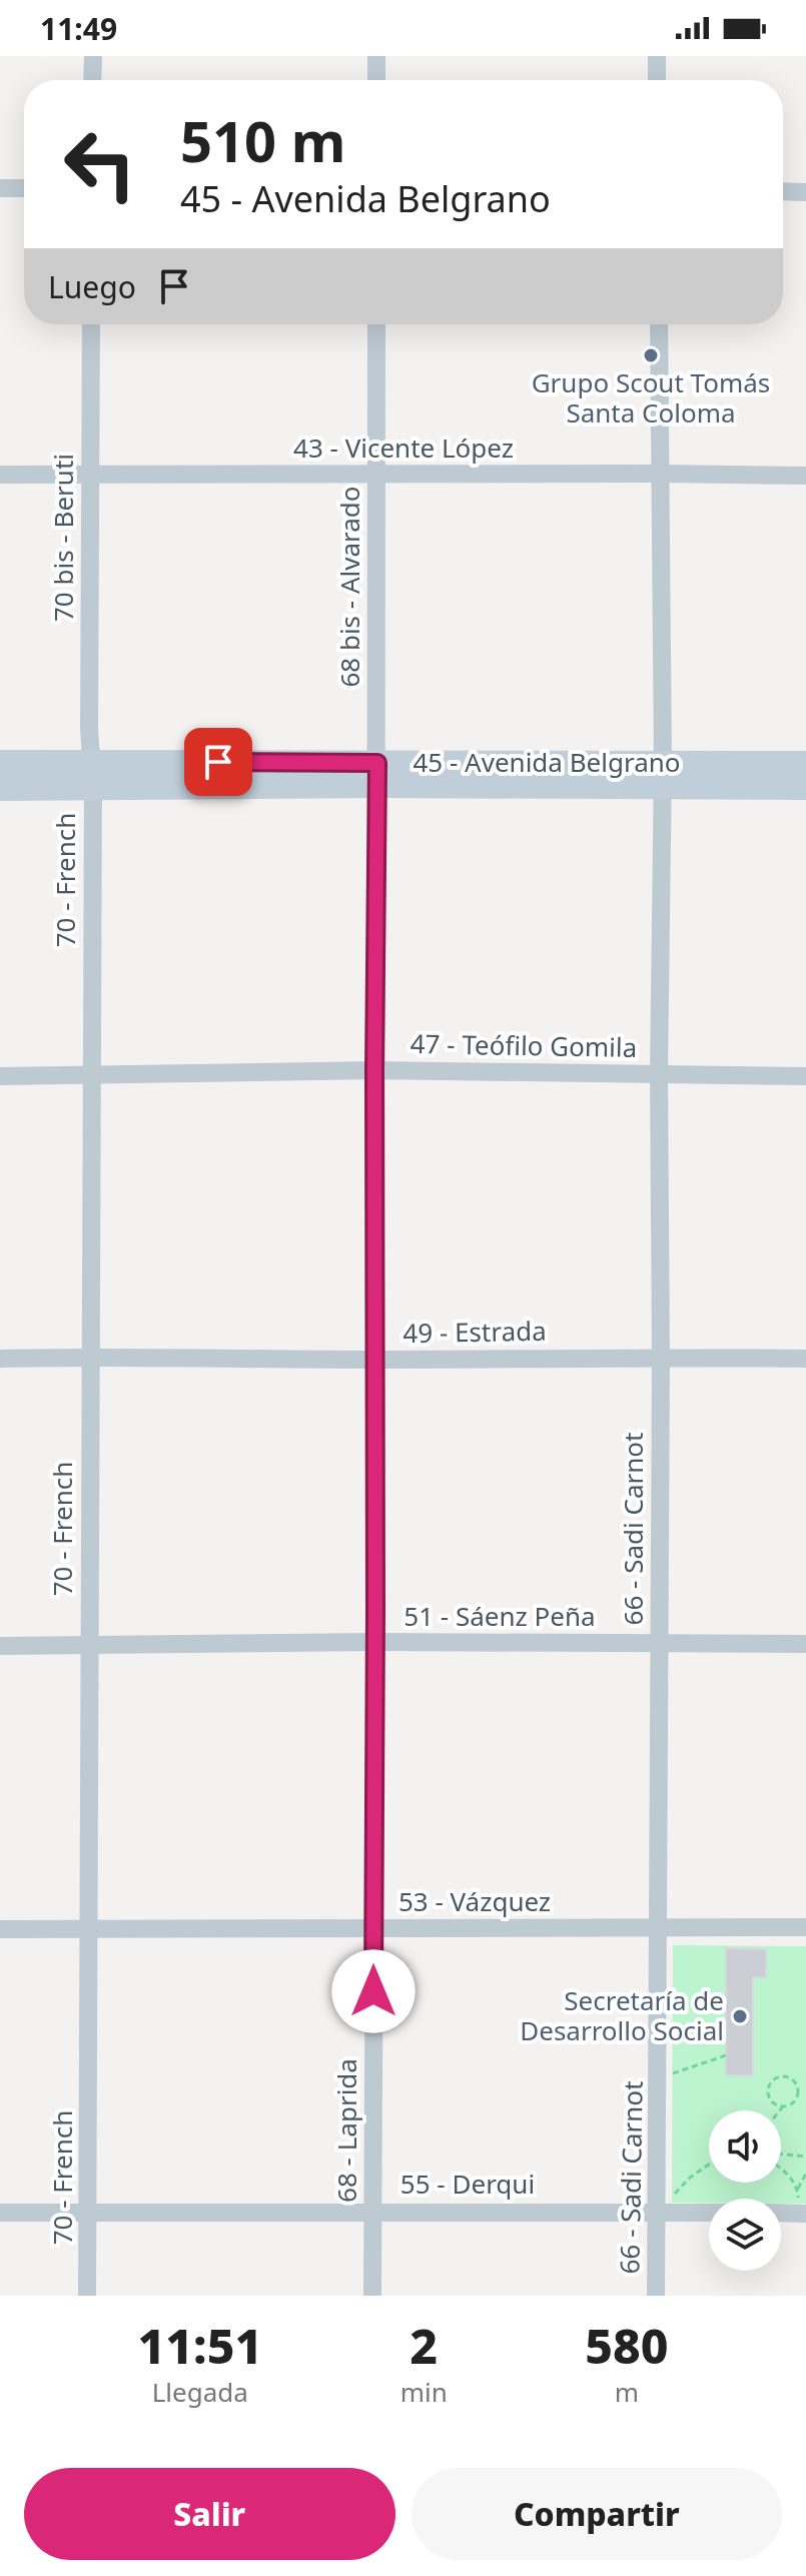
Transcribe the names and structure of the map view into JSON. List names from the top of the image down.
{
  "streets": {
    "main road": ["45 - Avenida Belgrano"],
    "street": [
      "43 - Vicente López",
      "70 bis - Beruti",
      "68 bis - Alvarado",
      "70 - French",
      "47 - Teófilo Gomila",
      "49 - Estrada",
      "66 - Sadi Carnot",
      "51 - Sáenz Peña",
      "53 - Vázquez",
      "68 - Laprida",
      "55 - Derqui"
    ]
  },
  "crossings": [
    ["43 - Vicente López", "70 bis - Beruti"],
    ["43 - Vicente López", "68 bis - Alvarado"],
    ["43 - Vicente López", "66 - Sadi Carnot"],
    ["70 bis - Beruti", "45 - Avenida Belgrano"],
    ["70 bis - Beruti", "70 - French"],
    ["68 bis - Alvarado", "45 - Avenida Belgrano"],
    ["68 bis - Alvarado", "68 - Laprida"],
    ["45 - Avenida Belgrano", "70 - French"],
    ["45 - Avenida Belgrano", "66 - Sadi Carnot"],
    ["45 - Avenida Belgrano", "68 - Laprida"],
    ["70 - French", "47 - Teófilo Gomila"],
    ["70 - French", "49 - Estrada"],
    ["70 - French", "51 - Sáenz Peña"],
    ["70 - French", "53 - Vázquez"],
    ["70 - French", "55 - Derqui"],
    ["47 - Teófilo Gomila", "66 - Sadi Carnot"],
    ["47 - Teófilo Gomila", "68 - Laprida"],
    ["49 - Estrada", "66 - Sadi Carnot"],
    ["49 - Estrada", "68 - Laprida"],
    ["66 - Sadi Carnot", "51 - Sáenz Peña"],
    ["66 - Sadi Carnot", "53 - Vázquez"],
    ["66 - Sadi Carnot", "55 - Derqui"],
    ["51 - Sáenz Peña", "68 - Laprida"],
    ["53 - Vázquez", "68 - Laprida"],
    ["68 - Laprida", "55 - Derqui"]
  ],
  "places": ["Grupo Scout Tomás Santa Coloma", "Secretaría de Desarrollo Social"],
  "page": {
    "status": "11:49",
    "turn": ["510 m", "45 - Avenida Belgrano"],
    "then": "Luego",
    "eta": [
      "11:51",
      "Llegada",
      "2",
      "min",
      "580",
      "m"
    ],
    "buttons": ["Salir", "Compartir"]
  }
}
